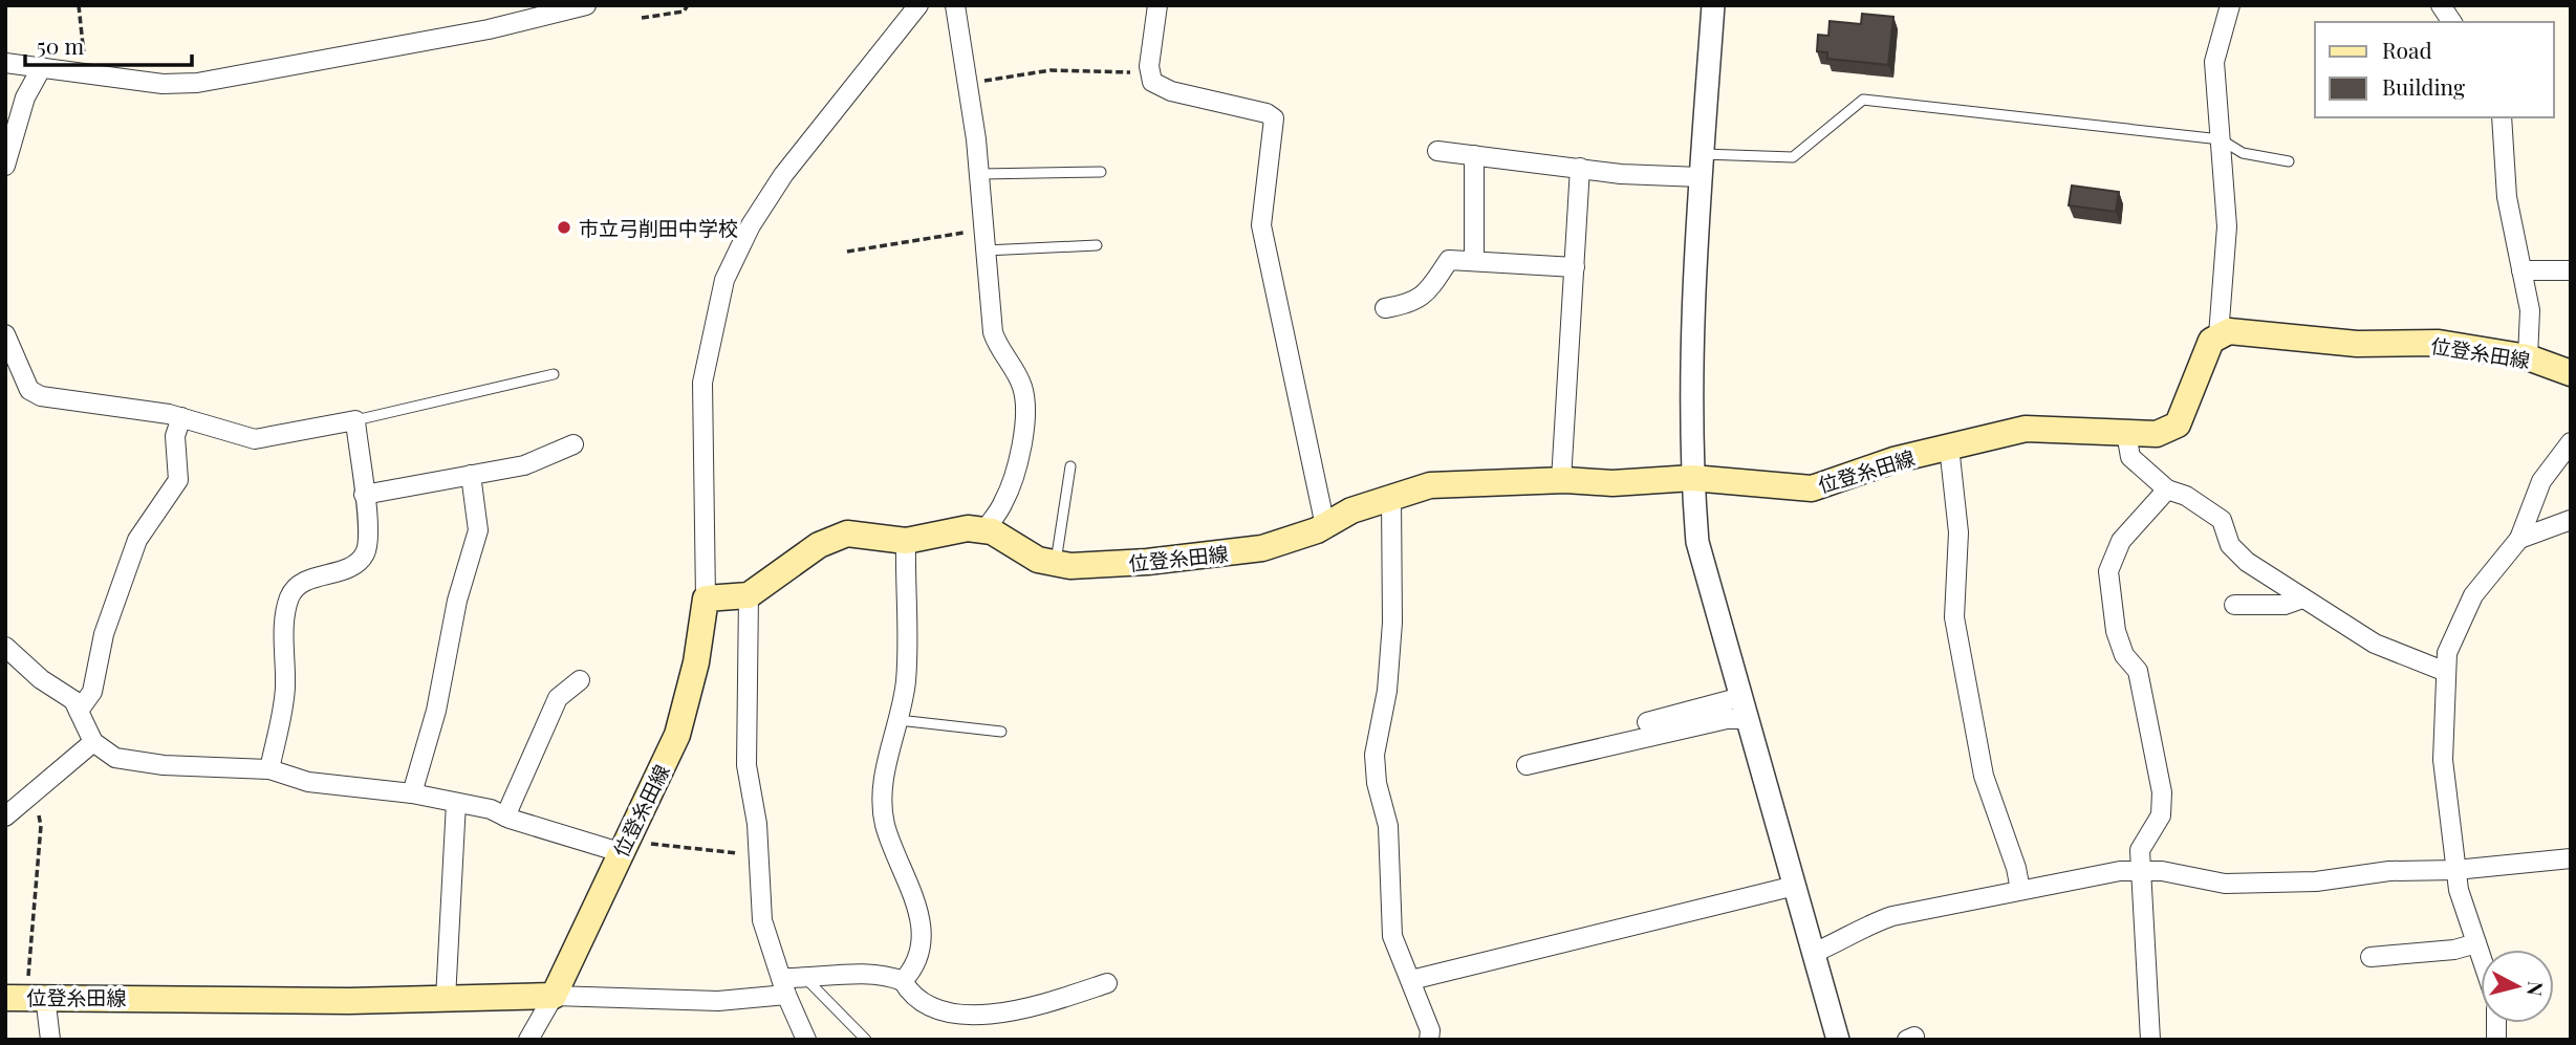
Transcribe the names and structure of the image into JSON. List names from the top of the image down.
{
  "streets": {
    "main road": ["位登糸田線"]
  },
  "places": ["市立弓削田中学校"],
  "legend": ["Road", "Building"],
  "scale_bar": "50 m",
  "north": "right"
}
